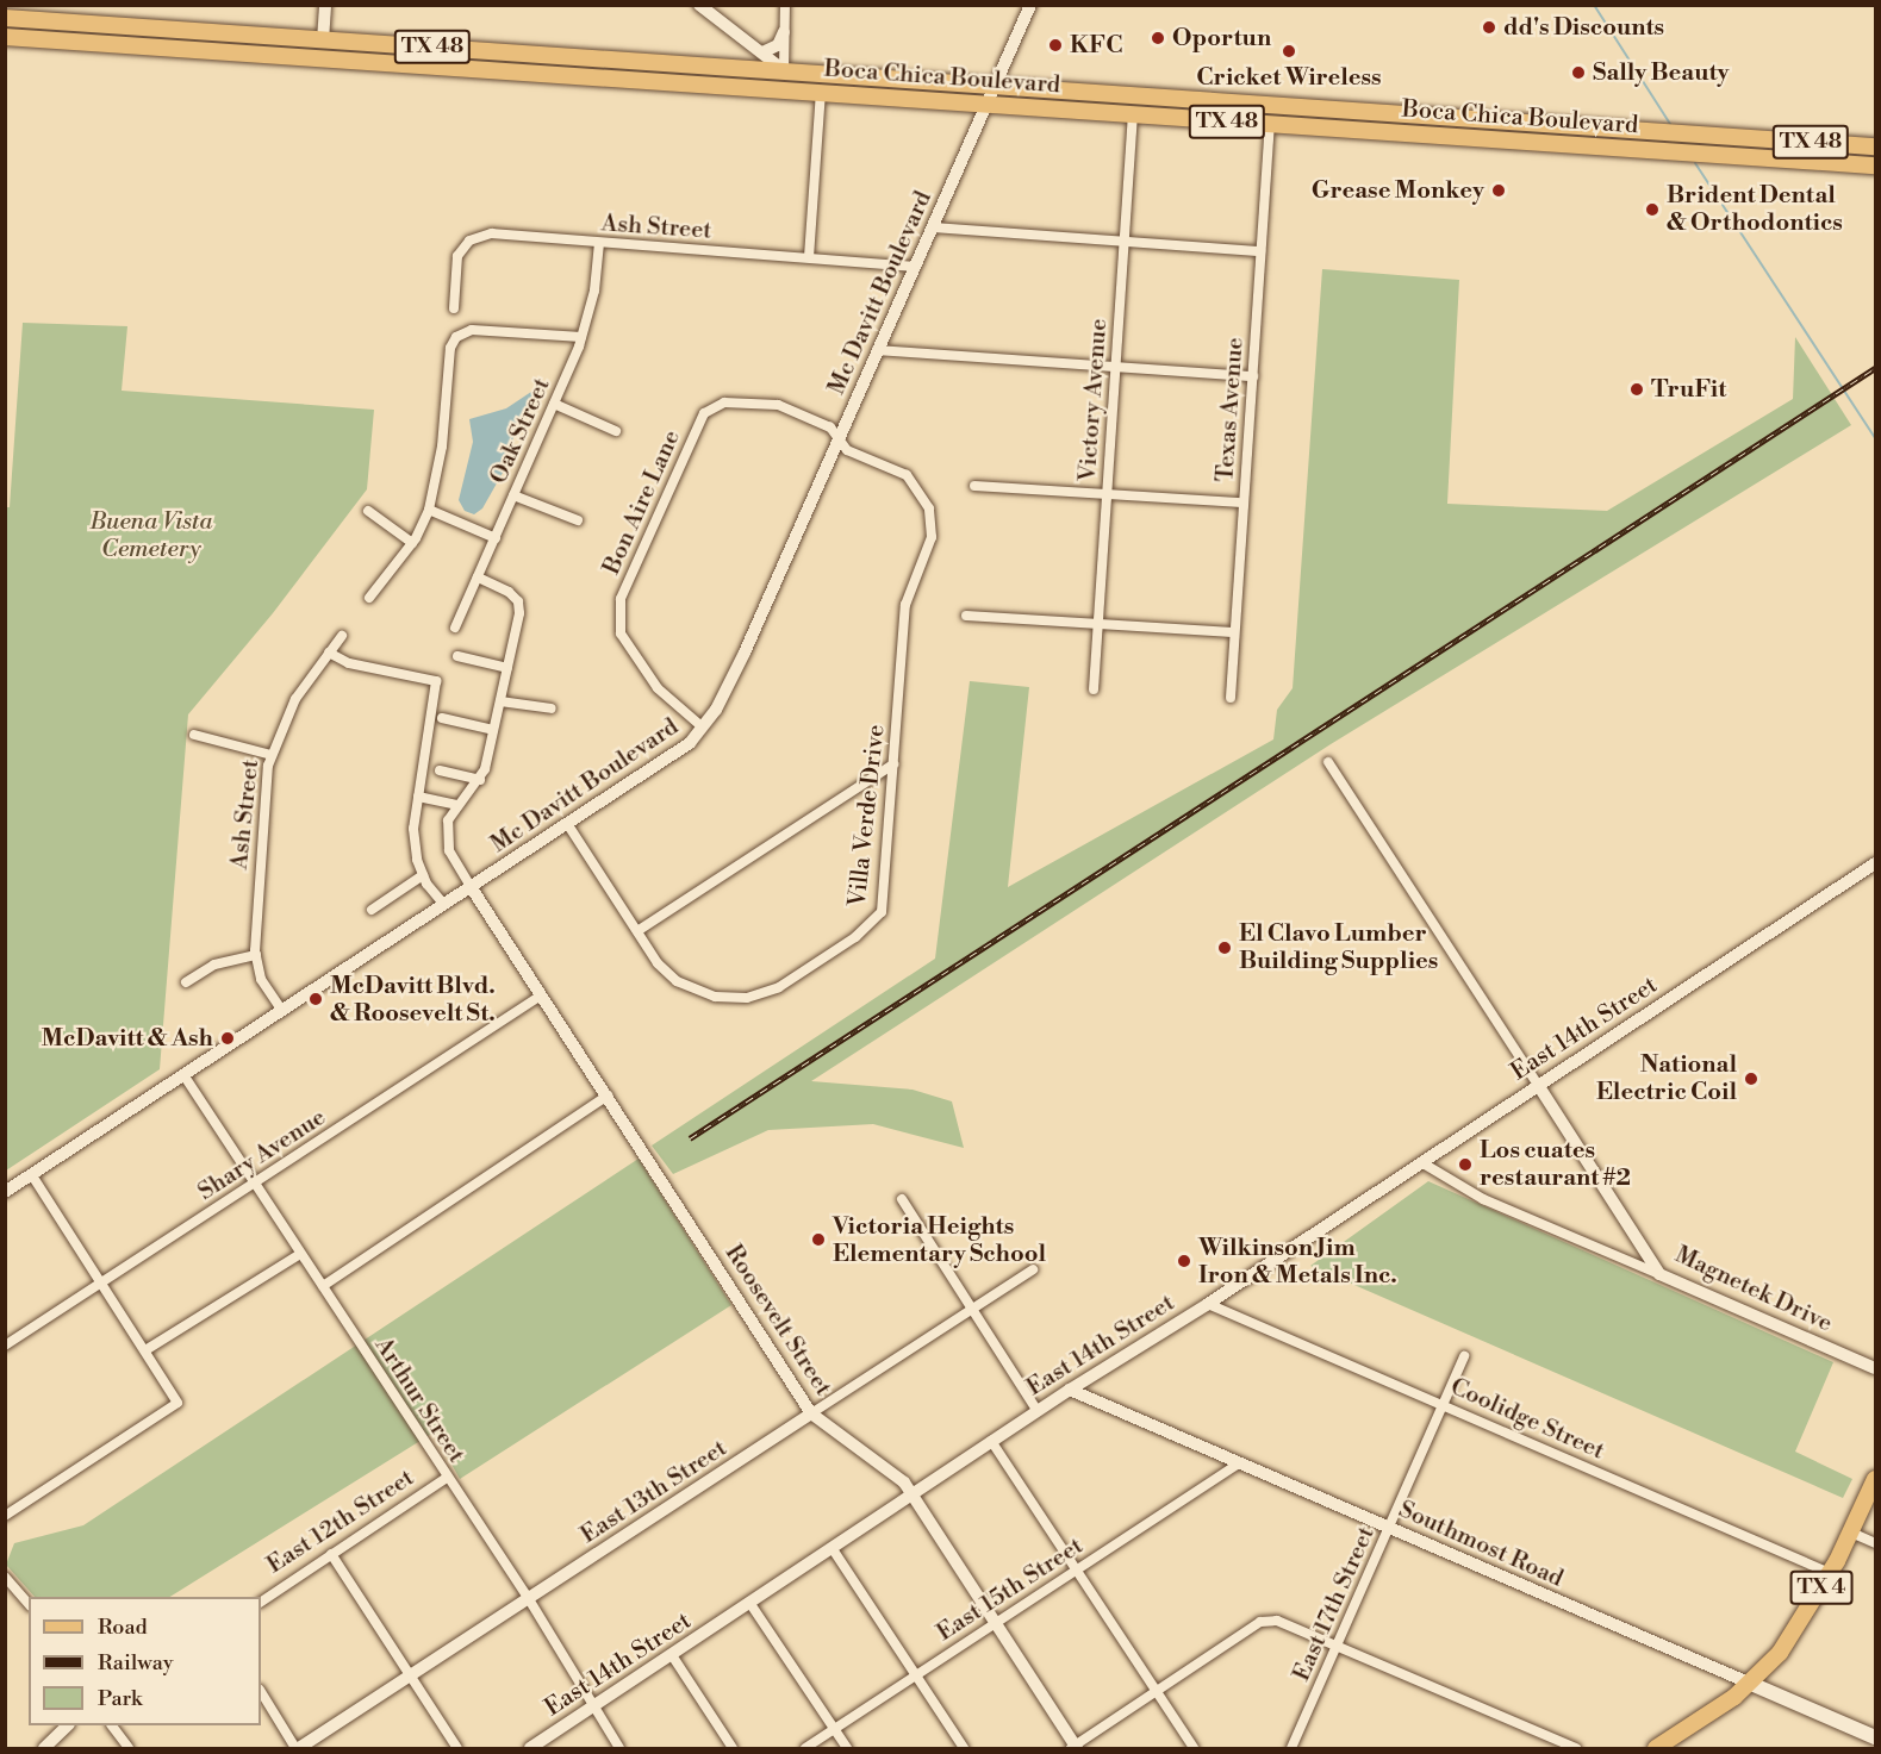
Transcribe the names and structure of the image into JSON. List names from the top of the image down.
{
  "streets": {
    "main road": [
      "TX 48",
      "Boca Chica Boulevard",
      "Southmost Road",
      "TX 4"
    ],
    "street": [
      "Ash Street",
      "Mc Davitt Boulevard",
      "Victory Avenue",
      "Texas Avenue",
      "Oak Street",
      "Bon Aire Lane",
      "Villa Verde Drive",
      "East 14th Street",
      "Shary Avenue",
      "Magnetek Drive",
      "Roosevelt Street",
      "Arthur Street",
      "Coolidge Street",
      "East 13th Street",
      "East 12th Street",
      "East 15th Street",
      "East 17th Street"
    ]
  },
  "crossings": [
    ["Boca Chica Boulevard", "Mc Davitt Boulevard"],
    ["Boca Chica Boulevard", "Victory Avenue"],
    ["Boca Chica Boulevard", "Texas Avenue"],
    ["Ash Street", "Mc Davitt Boulevard"],
    ["Ash Street", "Oak Street"],
    ["Mc Davitt Boulevard", "Bon Aire Lane"],
    ["Mc Davitt Boulevard", "Villa Verde Drive"],
    ["Mc Davitt Boulevard", "Roosevelt Street"],
    ["Mc Davitt Boulevard", "Arthur Street"],
    ["Bon Aire Lane", "Villa Verde Drive"],
    ["East 14th Street", "Magnetek Drive"],
    ["East 14th Street", "Roosevelt Street"],
    ["East 14th Street", "Arthur Street"],
    ["East 14th Street", "Coolidge Street"],
    ["East 14th Street", "Southmost Road"],
    ["Shary Avenue", "Roosevelt Street"],
    ["Shary Avenue", "Arthur Street"],
    ["Roosevelt Street", "East 13th Street"],
    ["Roosevelt Street", "East 15th Street"],
    ["Arthur Street", "East 13th Street"],
    ["Arthur Street", "East 12th Street"],
    ["Coolidge Street", "TX 4"],
    ["Coolidge Street", "East 17th Street"],
    ["Southmost Road", "TX 4"],
    ["Southmost Road", "East 15th Street"],
    ["Southmost Road", "East 17th Street"]
  ],
  "parks": ["Buena Vista Cemetery"],
  "places": [
    "dd's Discounts",
    "Oportun",
    "KFC",
    "Cricket Wireless",
    "Sally Beauty",
    "Grease Monkey",
    "Brident Dental & Orthodontics",
    "TruFit",
    "El Clavo Lumber Building Supplies",
    "McDavitt Blvd. & Roosevelt St.",
    "McDavitt & Ash",
    "National Electric Coil",
    "Los cuates restaurant #2",
    "Victoria Heights Elementary School",
    "Wilkinson Jim Iron & Metals Inc."
  ],
  "legend": ["Road", "Railway", "Park"]
}
